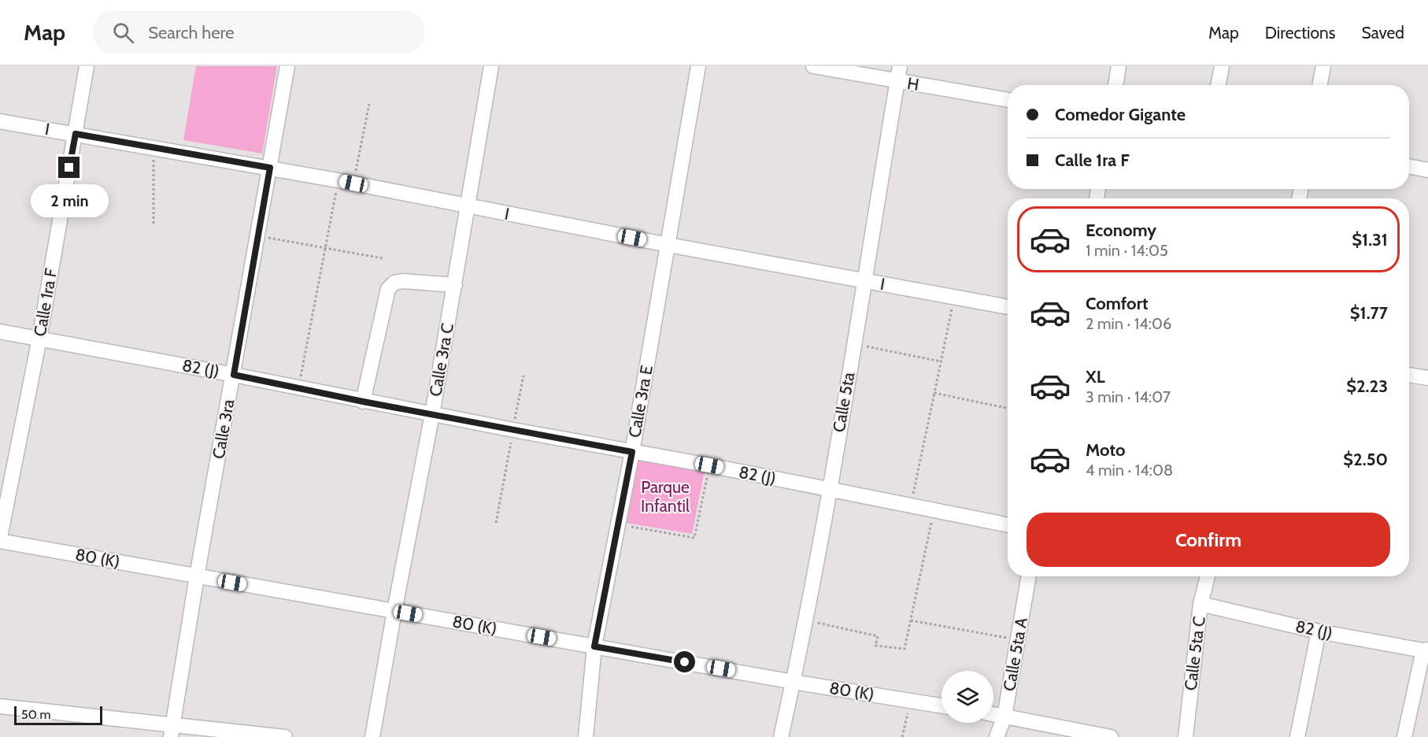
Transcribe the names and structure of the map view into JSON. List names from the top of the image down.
{
  "streets": {
    "street": [
      "H",
      "I",
      "Calle 1ra F",
      "Calle 3ra C",
      "82 (J)",
      "Calle 3ra E",
      "Calle 5ta",
      "Calle 3ra",
      "80 (K)",
      "Calle 5ta C",
      "Calle 5ta A"
    ]
  },
  "crossings": [
    ["H", "Calle 5ta"],
    ["I", "Calle 1ra F"],
    ["I", "Calle 3ra C"],
    ["I", "Calle 3ra E"],
    ["I", "Calle 5ta"],
    ["I", "Calle 3ra"],
    ["Calle 1ra F", "82 (J)"],
    ["Calle 3ra C", "82 (J)"],
    ["Calle 3ra C", "80 (K)"],
    ["82 (J)", "Calle 3ra E"],
    ["82 (J)", "Calle 5ta"],
    ["82 (J)", "Calle 3ra"],
    ["82 (J)", "Calle 5ta C"],
    ["Calle 3ra E", "80 (K)"],
    ["Calle 5ta", "80 (K)"],
    ["Calle 3ra", "80 (K)"]
  ],
  "parks": ["Parque Infantil"],
  "scale_bar": "50 m",
  "page": {
    "header": "Map",
    "search": "Search here",
    "nav": ["Map", "Directions", "Saved"],
    "banner": ["Comedor Gigante", "Calle 1ra F"],
    "bubble": "2 min",
    "list": [
      {
        "name": "Economy",
        "note": "1 min · 14:05",
        "value": "$1.31"
      },
      {
        "name": "Comfort",
        "note": "2 min · 14:06",
        "value": "$1.77"
      },
      {
        "name": "XL",
        "note": "3 min · 14:07",
        "value": "$2.23"
      },
      {
        "name": "Moto",
        "note": "4 min · 14:08",
        "value": "$2.50"
      }
    ],
    "buttons": "Confirm",
    "scale": "50 m"
  }
}
